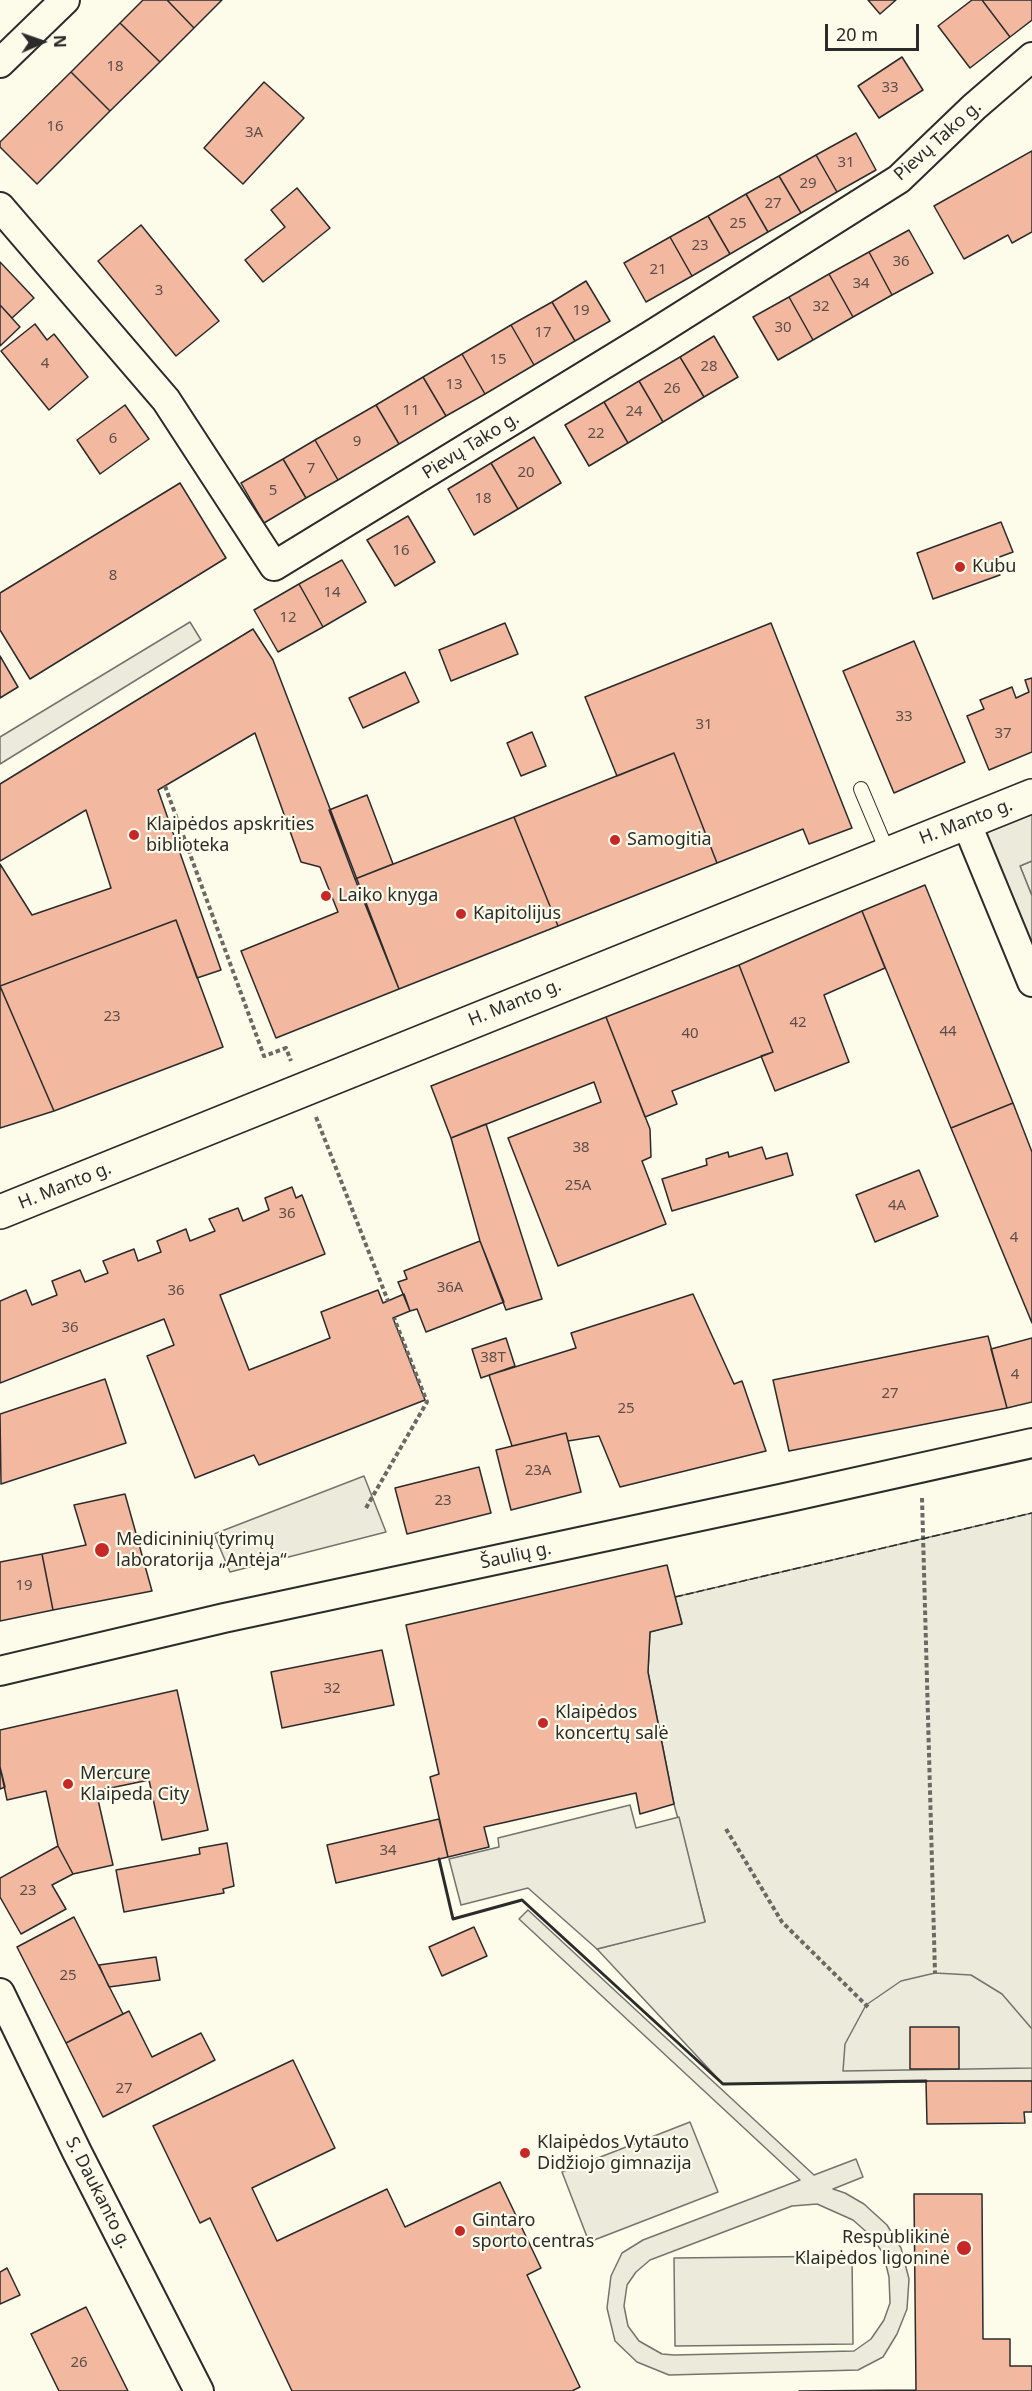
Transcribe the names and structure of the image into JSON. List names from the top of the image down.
{
  "streets": {
    "main road": ["H. Manto g."],
    "street": ["Pievų Tako g.", "Šaulių g.", "S. Daukanto g."]
  },
  "places": [
    "Kubu",
    "Klaipėdos apskrities biblioteka",
    "Samogitia",
    "Laiko knyga",
    "Kapitolijus",
    "Medicininių tyrimų laboratorija „Antėja“",
    "Klaipėdos koncertų salė",
    "Mercure Klaipeda City",
    "Klaipėdos Vytauto Didžiojo gimnazija",
    "Gintaro sporto centras",
    "Respublikinė Klaipėdos ligoninė"
  ],
  "house_numbers": [
    "18",
    "33",
    "16",
    "3A",
    "31",
    "29",
    "27",
    "25",
    "23",
    "36",
    "21",
    "34",
    "3",
    "32",
    "19",
    "30",
    "17",
    "15",
    "4",
    "28",
    "13",
    "26",
    "11",
    "24",
    "22",
    "6",
    "9",
    "7",
    "20",
    "5",
    "18",
    "16",
    "8",
    "14",
    "12",
    "33",
    "31",
    "37",
    "23",
    "42",
    "44",
    "40",
    "38",
    "25A",
    "4A",
    "36",
    "4",
    "36A",
    "36",
    "36",
    "38T",
    "4",
    "27",
    "25",
    "23A",
    "23",
    "19",
    "32",
    "34",
    "23",
    "25",
    "27",
    "26"
  ],
  "scale_bar": "20 m",
  "north": "right"
}
